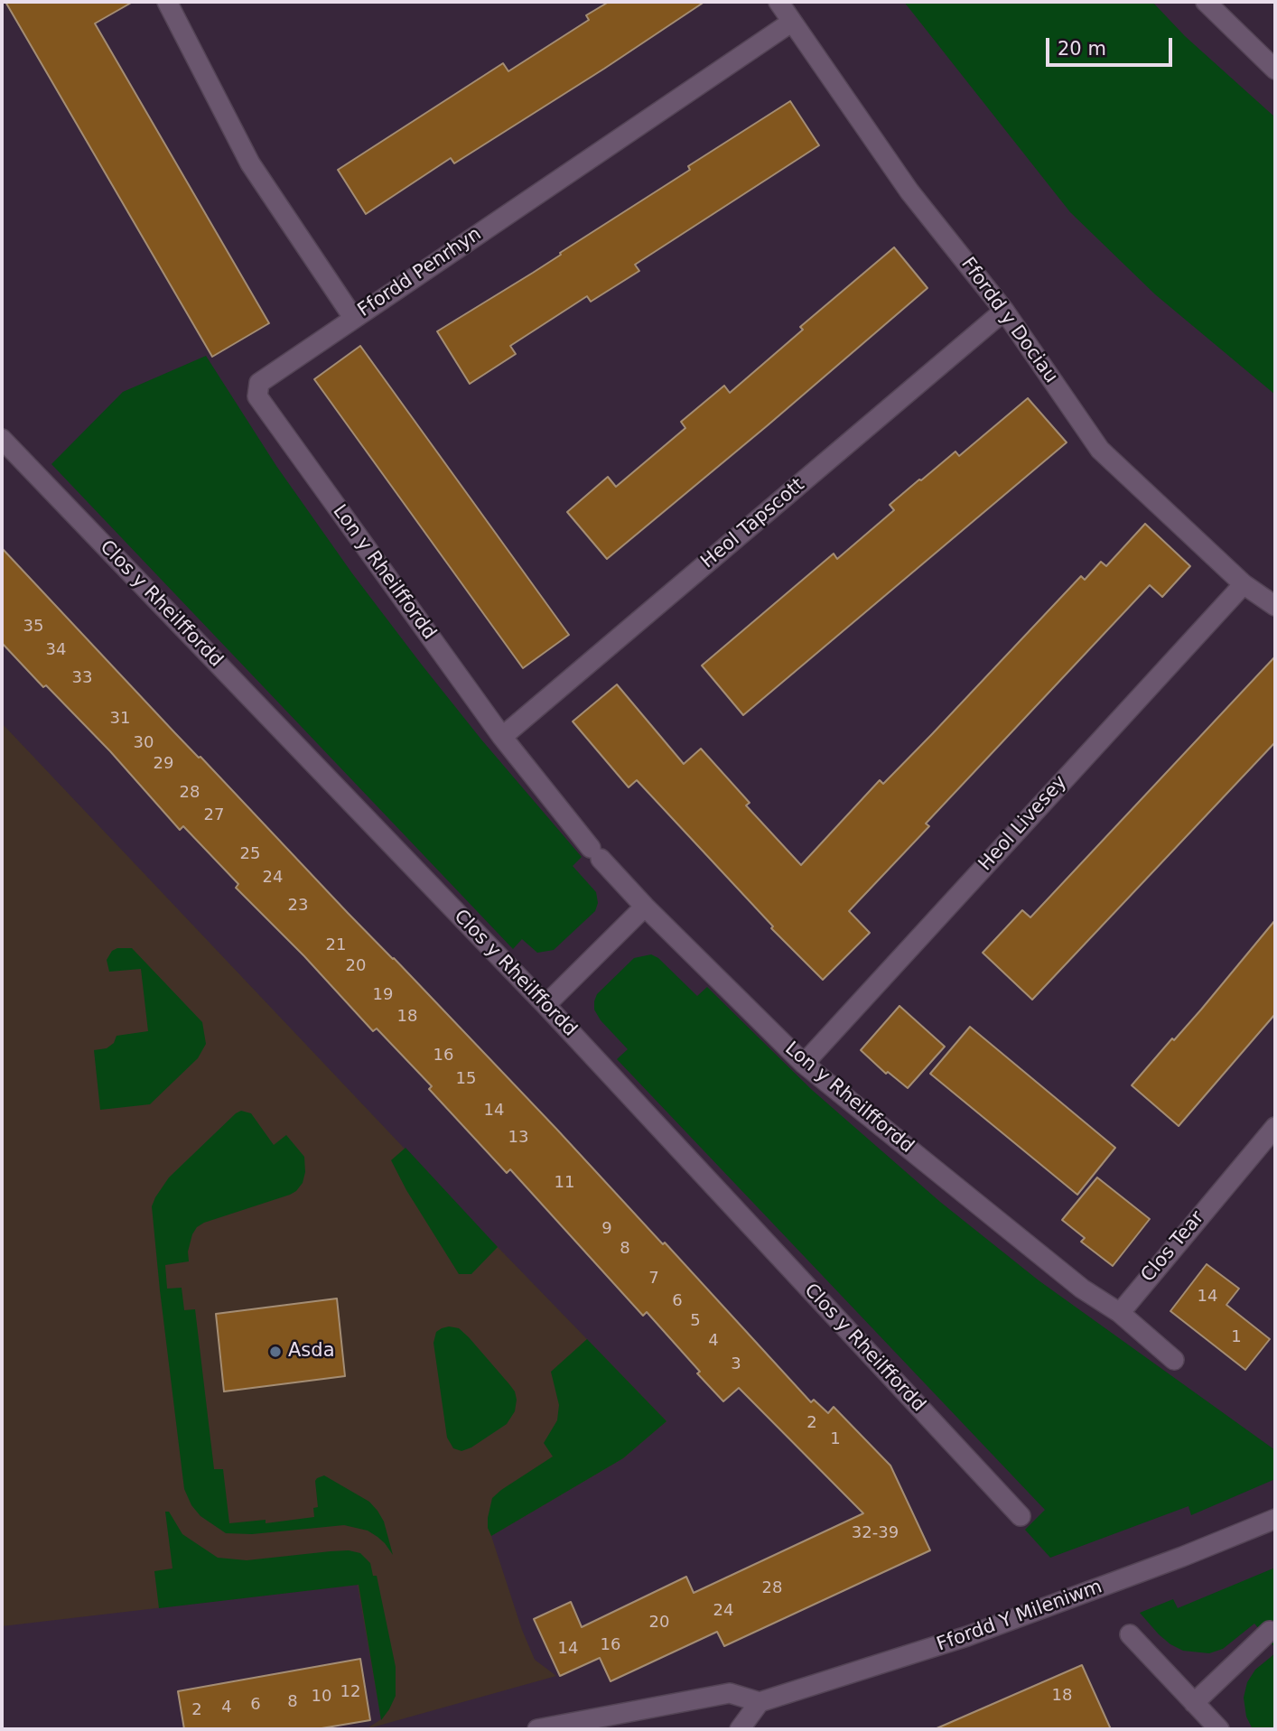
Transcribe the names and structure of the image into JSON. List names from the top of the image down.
{
  "streets": {
    "street": [
      "Ffordd Penrhyn",
      "Ffordd y Dociau",
      "Heol Tapscott",
      "Lon y Rheilffordd",
      "Clos y Rheilffordd",
      "Heol Livesey",
      "Clos Tear",
      "Ffordd Y Mileniwm"
    ]
  },
  "crossings": [
    ["Ffordd Penrhyn", "Ffordd y Dociau"],
    ["Ffordd Penrhyn", "Lon y Rheilffordd"],
    ["Ffordd y Dociau", "Heol Tapscott"],
    ["Ffordd y Dociau", "Heol Livesey"],
    ["Heol Tapscott", "Lon y Rheilffordd"],
    ["Lon y Rheilffordd", "Heol Livesey"],
    ["Lon y Rheilffordd", "Clos Tear"]
  ],
  "places": ["Asda"],
  "house_numbers": [
    "35",
    "34",
    "33",
    "31",
    "30",
    "29",
    "28",
    "27",
    "25",
    "24",
    "23",
    "21",
    "20",
    "19",
    "18",
    "16",
    "15",
    "14",
    "13",
    "11",
    "9",
    "8",
    "7",
    "14",
    "6",
    "5",
    "1",
    "4",
    "3",
    "2",
    "1",
    "32-39",
    "28",
    "24",
    "20",
    "16",
    "14",
    "12",
    "18",
    "10",
    "8",
    "6",
    "4",
    "2"
  ],
  "scale_bar": "20 m"
}
